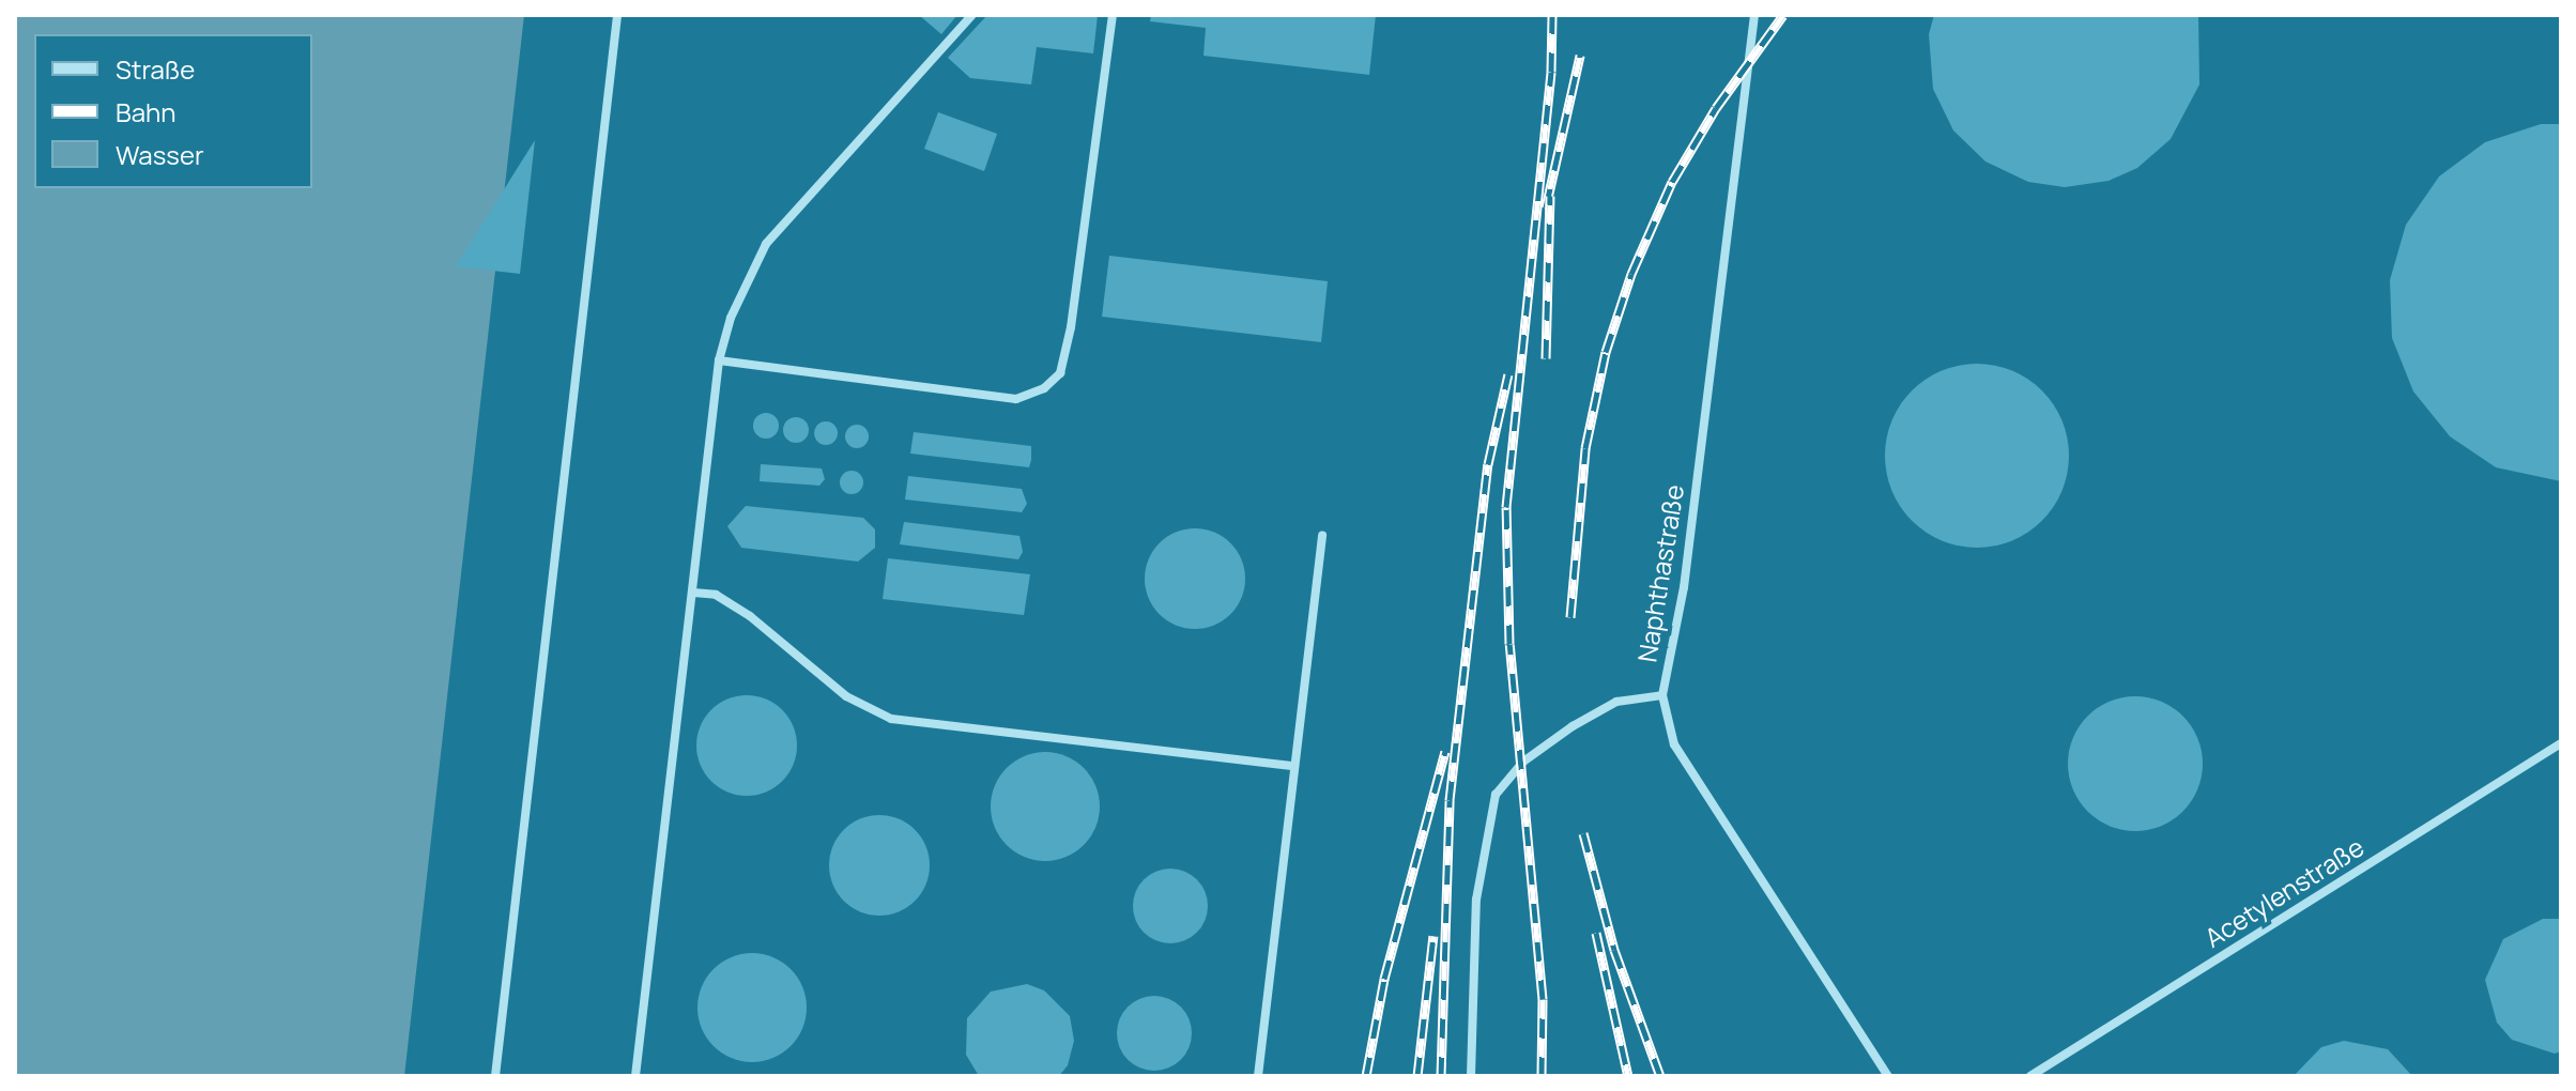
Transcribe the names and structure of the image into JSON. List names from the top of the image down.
{
  "streets": {
    "street": ["Naphthastraße", "Acetylenstraße"]
  },
  "legend": ["Straße", "Bahn", "Wasser"]
}
